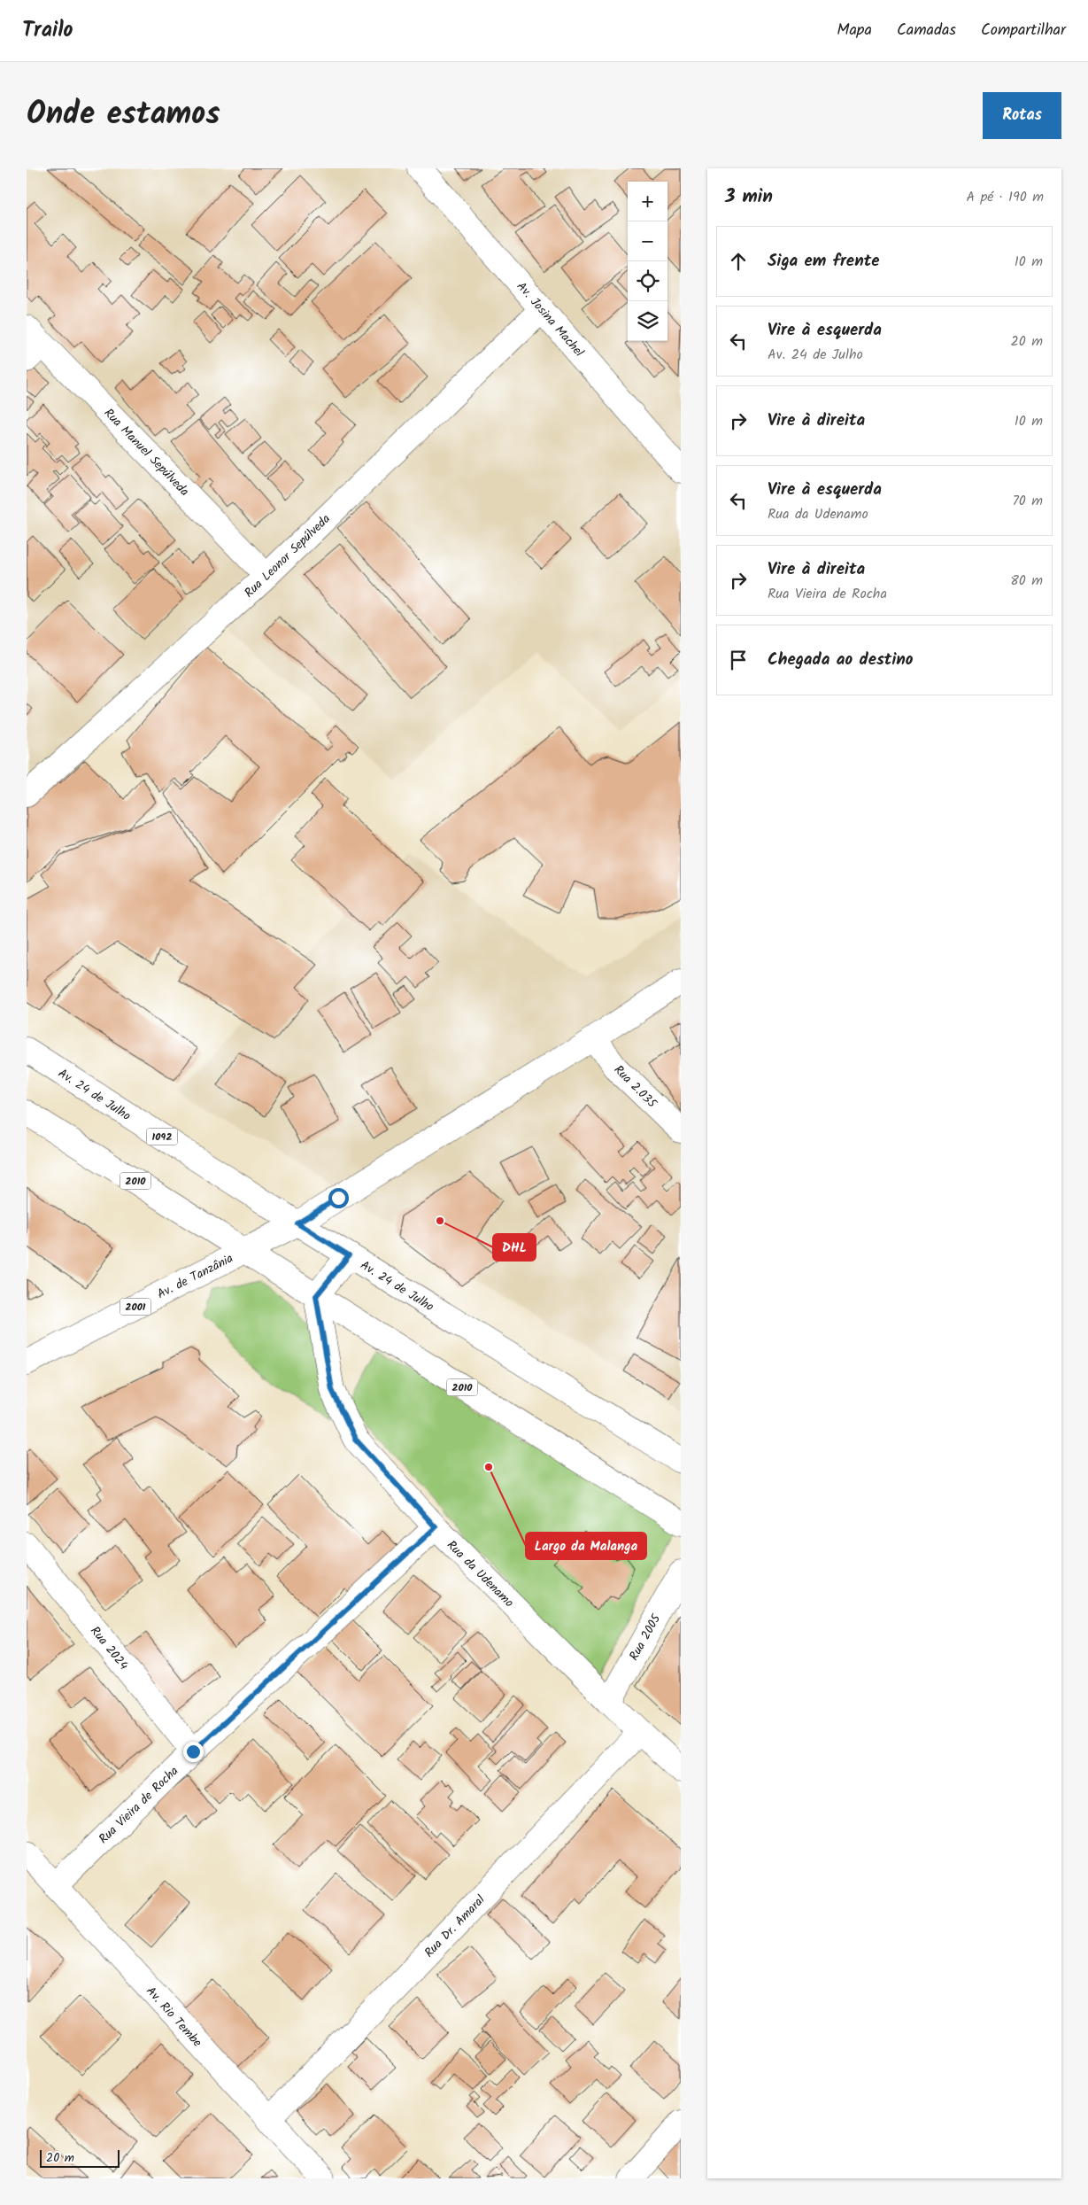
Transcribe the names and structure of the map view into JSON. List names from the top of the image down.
{
  "streets": {
    "street": [
      "Av. Josina Machel",
      "Rua Manuel Sepúlveda",
      "Rua Leonor Sepúlveda",
      "Rua 2.035",
      "Av. 24 de Julho",
      "1092",
      "2010",
      "Av. de Tanzânia",
      "2001",
      "Rua da Udenamo",
      "Rua 2005",
      "Rua 2024",
      "Rua Vieira de Rocha",
      "Rua Dr. Amaral",
      "Av. Rio Tembe"
    ]
  },
  "crossings": [
    ["Av. Josina Machel", "Rua Leonor Sepúlveda"],
    ["Rua Manuel Sepúlveda", "Rua Leonor Sepúlveda"],
    ["Rua 2.035", "Av. de Tanzânia"],
    ["Av. 24 de Julho", "Av. de Tanzânia"],
    ["2010", "Av. de Tanzânia"],
    ["2010", "Rua da Udenamo"],
    ["Rua da Udenamo", "Rua 2005"],
    ["Rua da Udenamo", "Rua Vieira de Rocha"],
    ["Rua da Udenamo", "Rua Dr. Amaral"],
    ["Rua 2024", "Rua Vieira de Rocha"],
    ["Rua Vieira de Rocha", "Av. Rio Tembe"],
    ["Rua Dr. Amaral", "Av. Rio Tembe"]
  ],
  "places": ["DHL", "Largo da Malanga"],
  "scale_bar": "20 m",
  "page": {
    "header": "Trailo",
    "nav": ["Mapa", "Camadas", "Compartilhar"],
    "title": "Onde estamos",
    "buttons": "Rotas",
    "heading": ["3 min", "A pé · 190 m"],
    "map_buttons": ["+", "−"],
    "list": [
      ["Siga em frente", "10 m"],
      ["Vire à esquerda", "Av. 24 de Julho", "20 m"],
      ["Vire à direita", "10 m"],
      ["Vire à esquerda", "Rua da Udenamo", "70 m"],
      ["Vire à direita", "Rua Vieira de Rocha", "80 m"],
      "Chegada ao destino"
    ],
    "scale": "20 m"
  }
}
